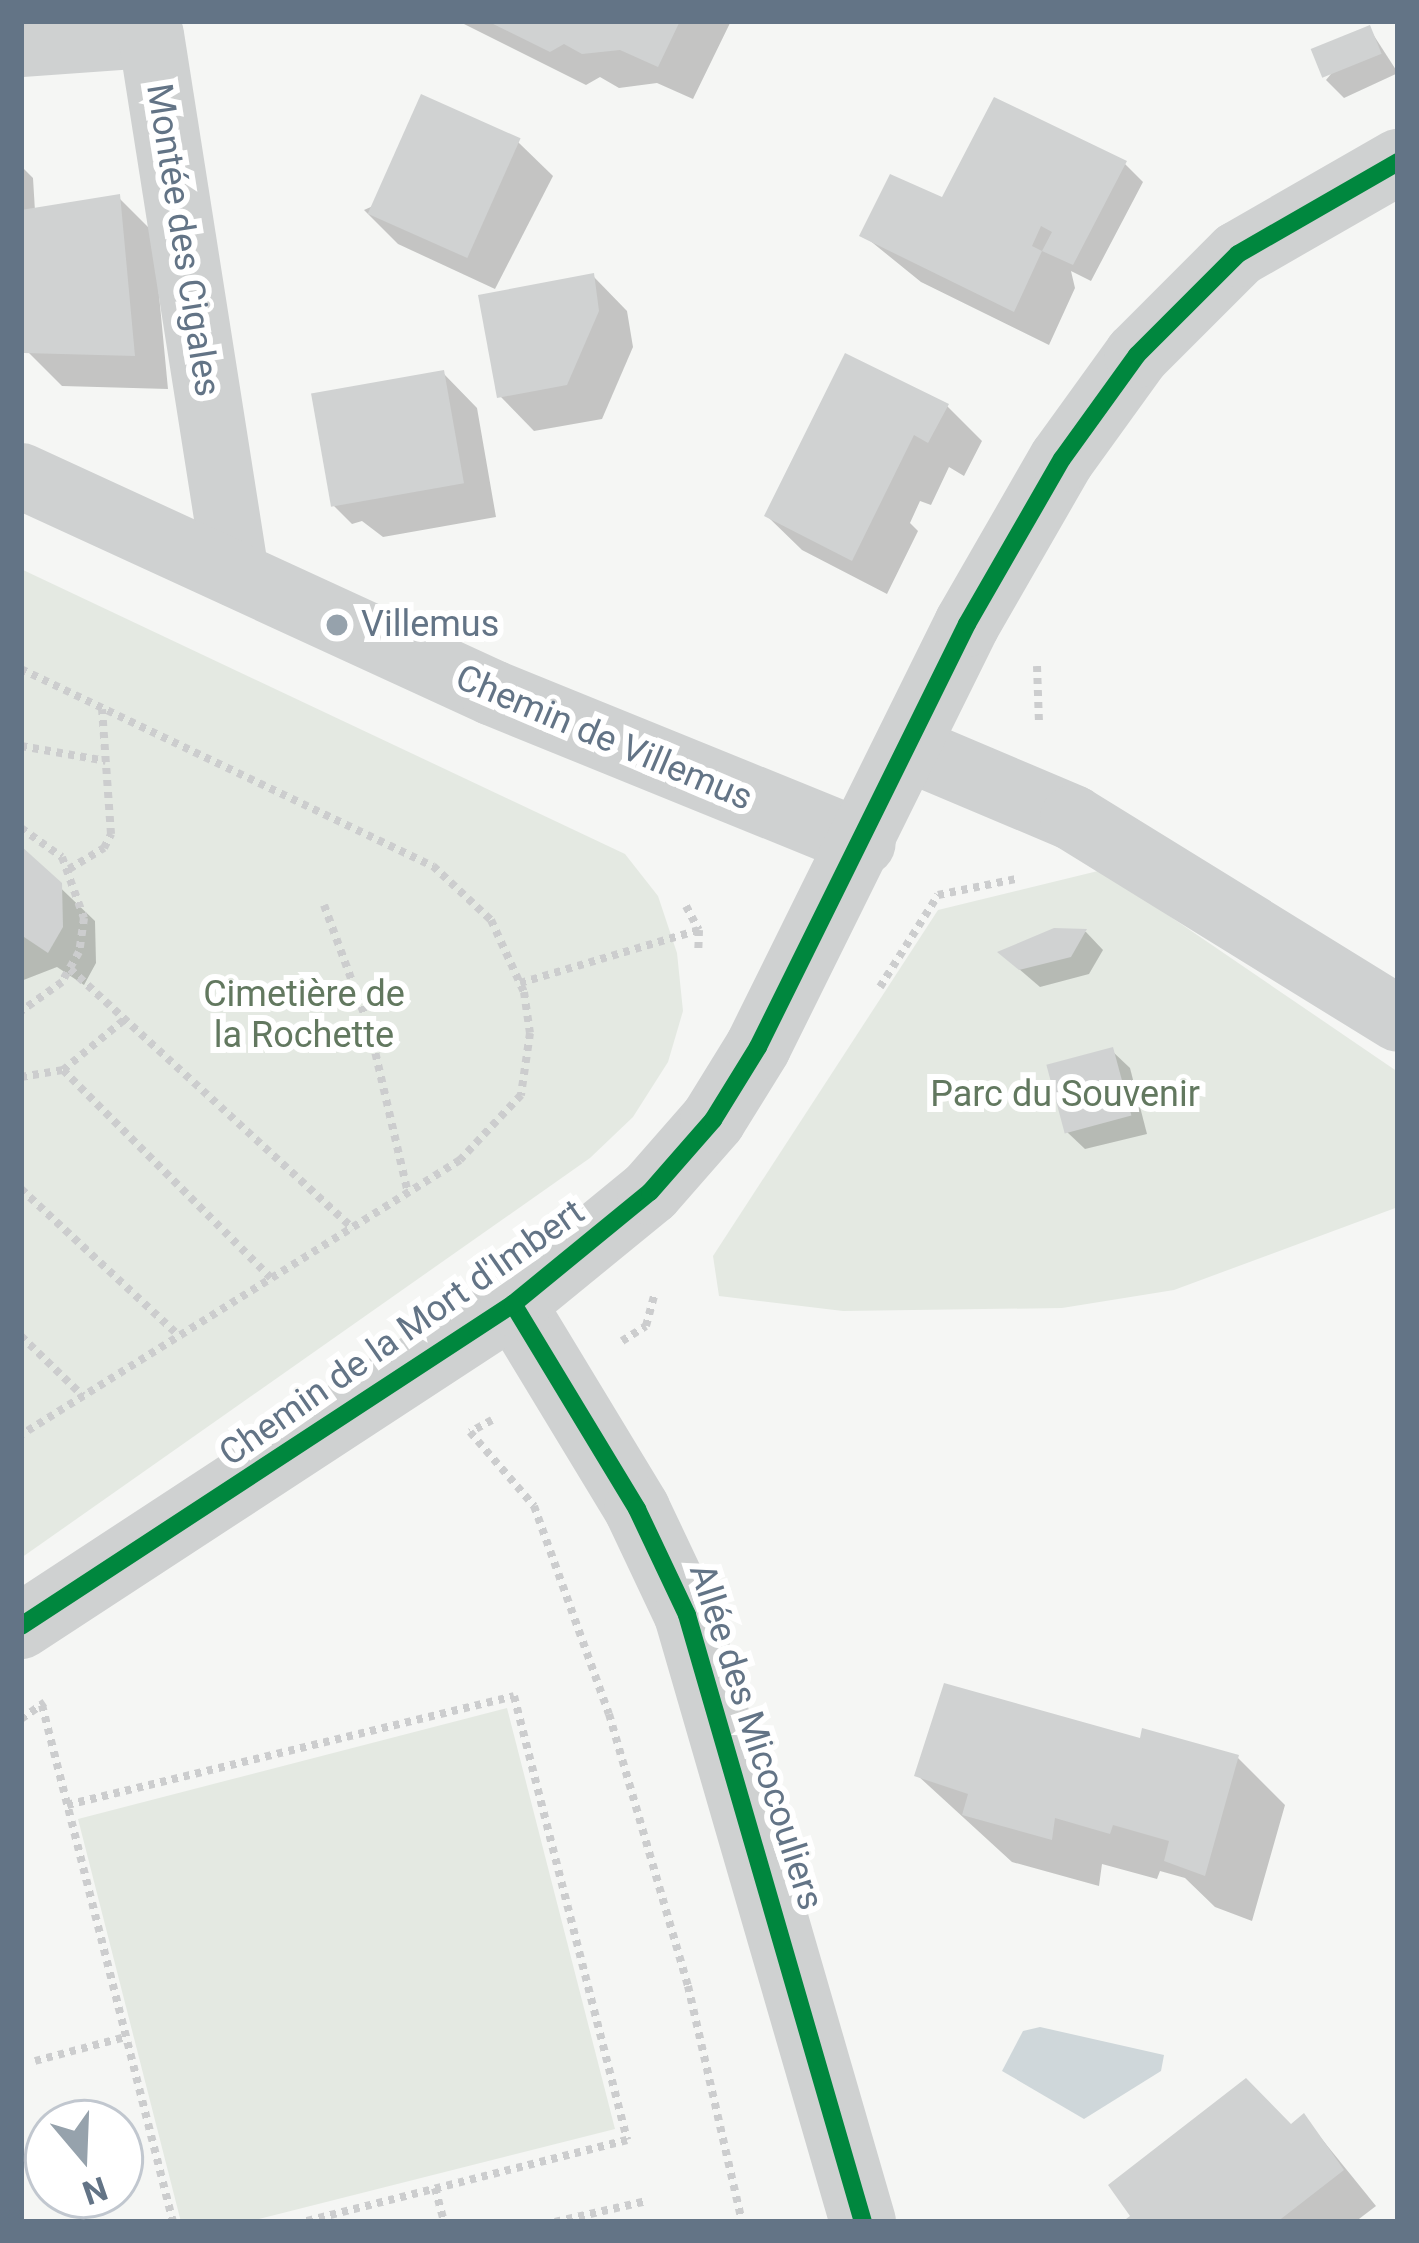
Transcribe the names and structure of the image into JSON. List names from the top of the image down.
{
  "streets": {
    "street": [
      "Montée des Cigales",
      "Chemin de Villemus",
      "Chemin de la Mort d'Imbert",
      "Allée des Micocouliers"
    ]
  },
  "crossings": [
    ["Montée des Cigales", "Chemin de Villemus"],
    ["Chemin de Villemus", "Chemin de la Mort d'Imbert"],
    ["Chemin de la Mort d'Imbert", "Allée des Micocouliers"]
  ],
  "parks": ["Cimetière de la Rochette", "Parc du Souvenir"],
  "places": ["Villemus"],
  "north": "bottom"
}
